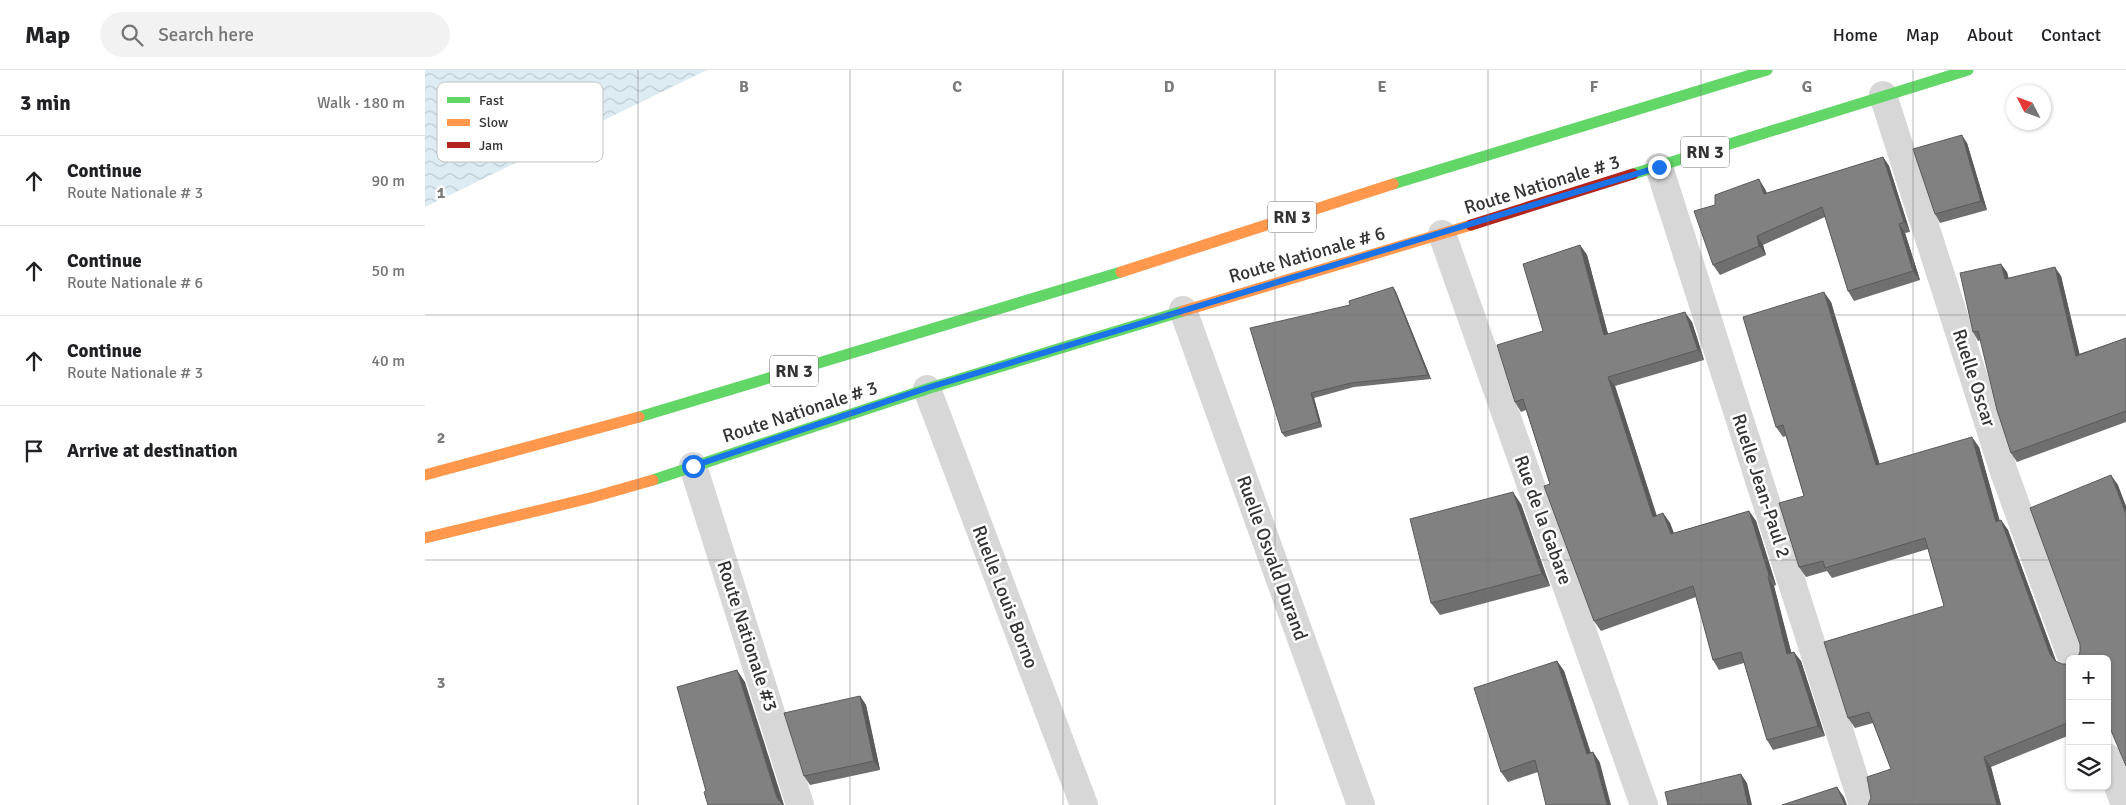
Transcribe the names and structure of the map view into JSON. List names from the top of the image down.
{
  "streets": {
    "main road": ["RN 3", "Route Nationale # 3", "Route Nationale # 6"],
    "street": [
      "Ruelle Oscar",
      "Ruelle Jean-Paul 2",
      "Rue de la Gabare",
      "Ruelle Osvald Durand",
      "Ruelle Louis Borno",
      "Route Nationale #3"
    ]
  },
  "crossings": [
    ["Route Nationale # 3", "Route Nationale # 6"],
    ["Route Nationale # 3", "Ruelle Oscar"],
    ["Route Nationale # 3", "Ruelle Jean-Paul 2"],
    ["Route Nationale # 3", "Rue de la Gabare"],
    ["Route Nationale # 3", "Ruelle Osvald Durand"],
    ["Route Nationale # 3", "Ruelle Louis Borno"],
    ["Route Nationale # 3", "Route Nationale #3"],
    ["Route Nationale # 6", "Rue de la Gabare"],
    ["Route Nationale # 6", "Ruelle Osvald Durand"]
  ],
  "legend": ["Fast", "Slow", "Jam"],
  "north": "top left",
  "page": {
    "header": "Map",
    "search": "Search here",
    "nav": [
      "Home",
      "Map",
      "About",
      "Contact"
    ],
    "heading": ["3 min", "Walk · 180 m"],
    "list": [
      ["Continue", "Route Nationale # 3", "90 m"],
      ["Continue", "Route Nationale # 6", "50 m"],
      ["Continue", "Route Nationale # 3", "40 m"],
      "Arrive at destination"
    ],
    "map_buttons": ["+", "−"]
  },
  "grid": {
    "columns": [
      "B",
      "C",
      "D",
      "E",
      "F",
      "G"
    ],
    "rows": ["1", "2", "3"]
  }
}
